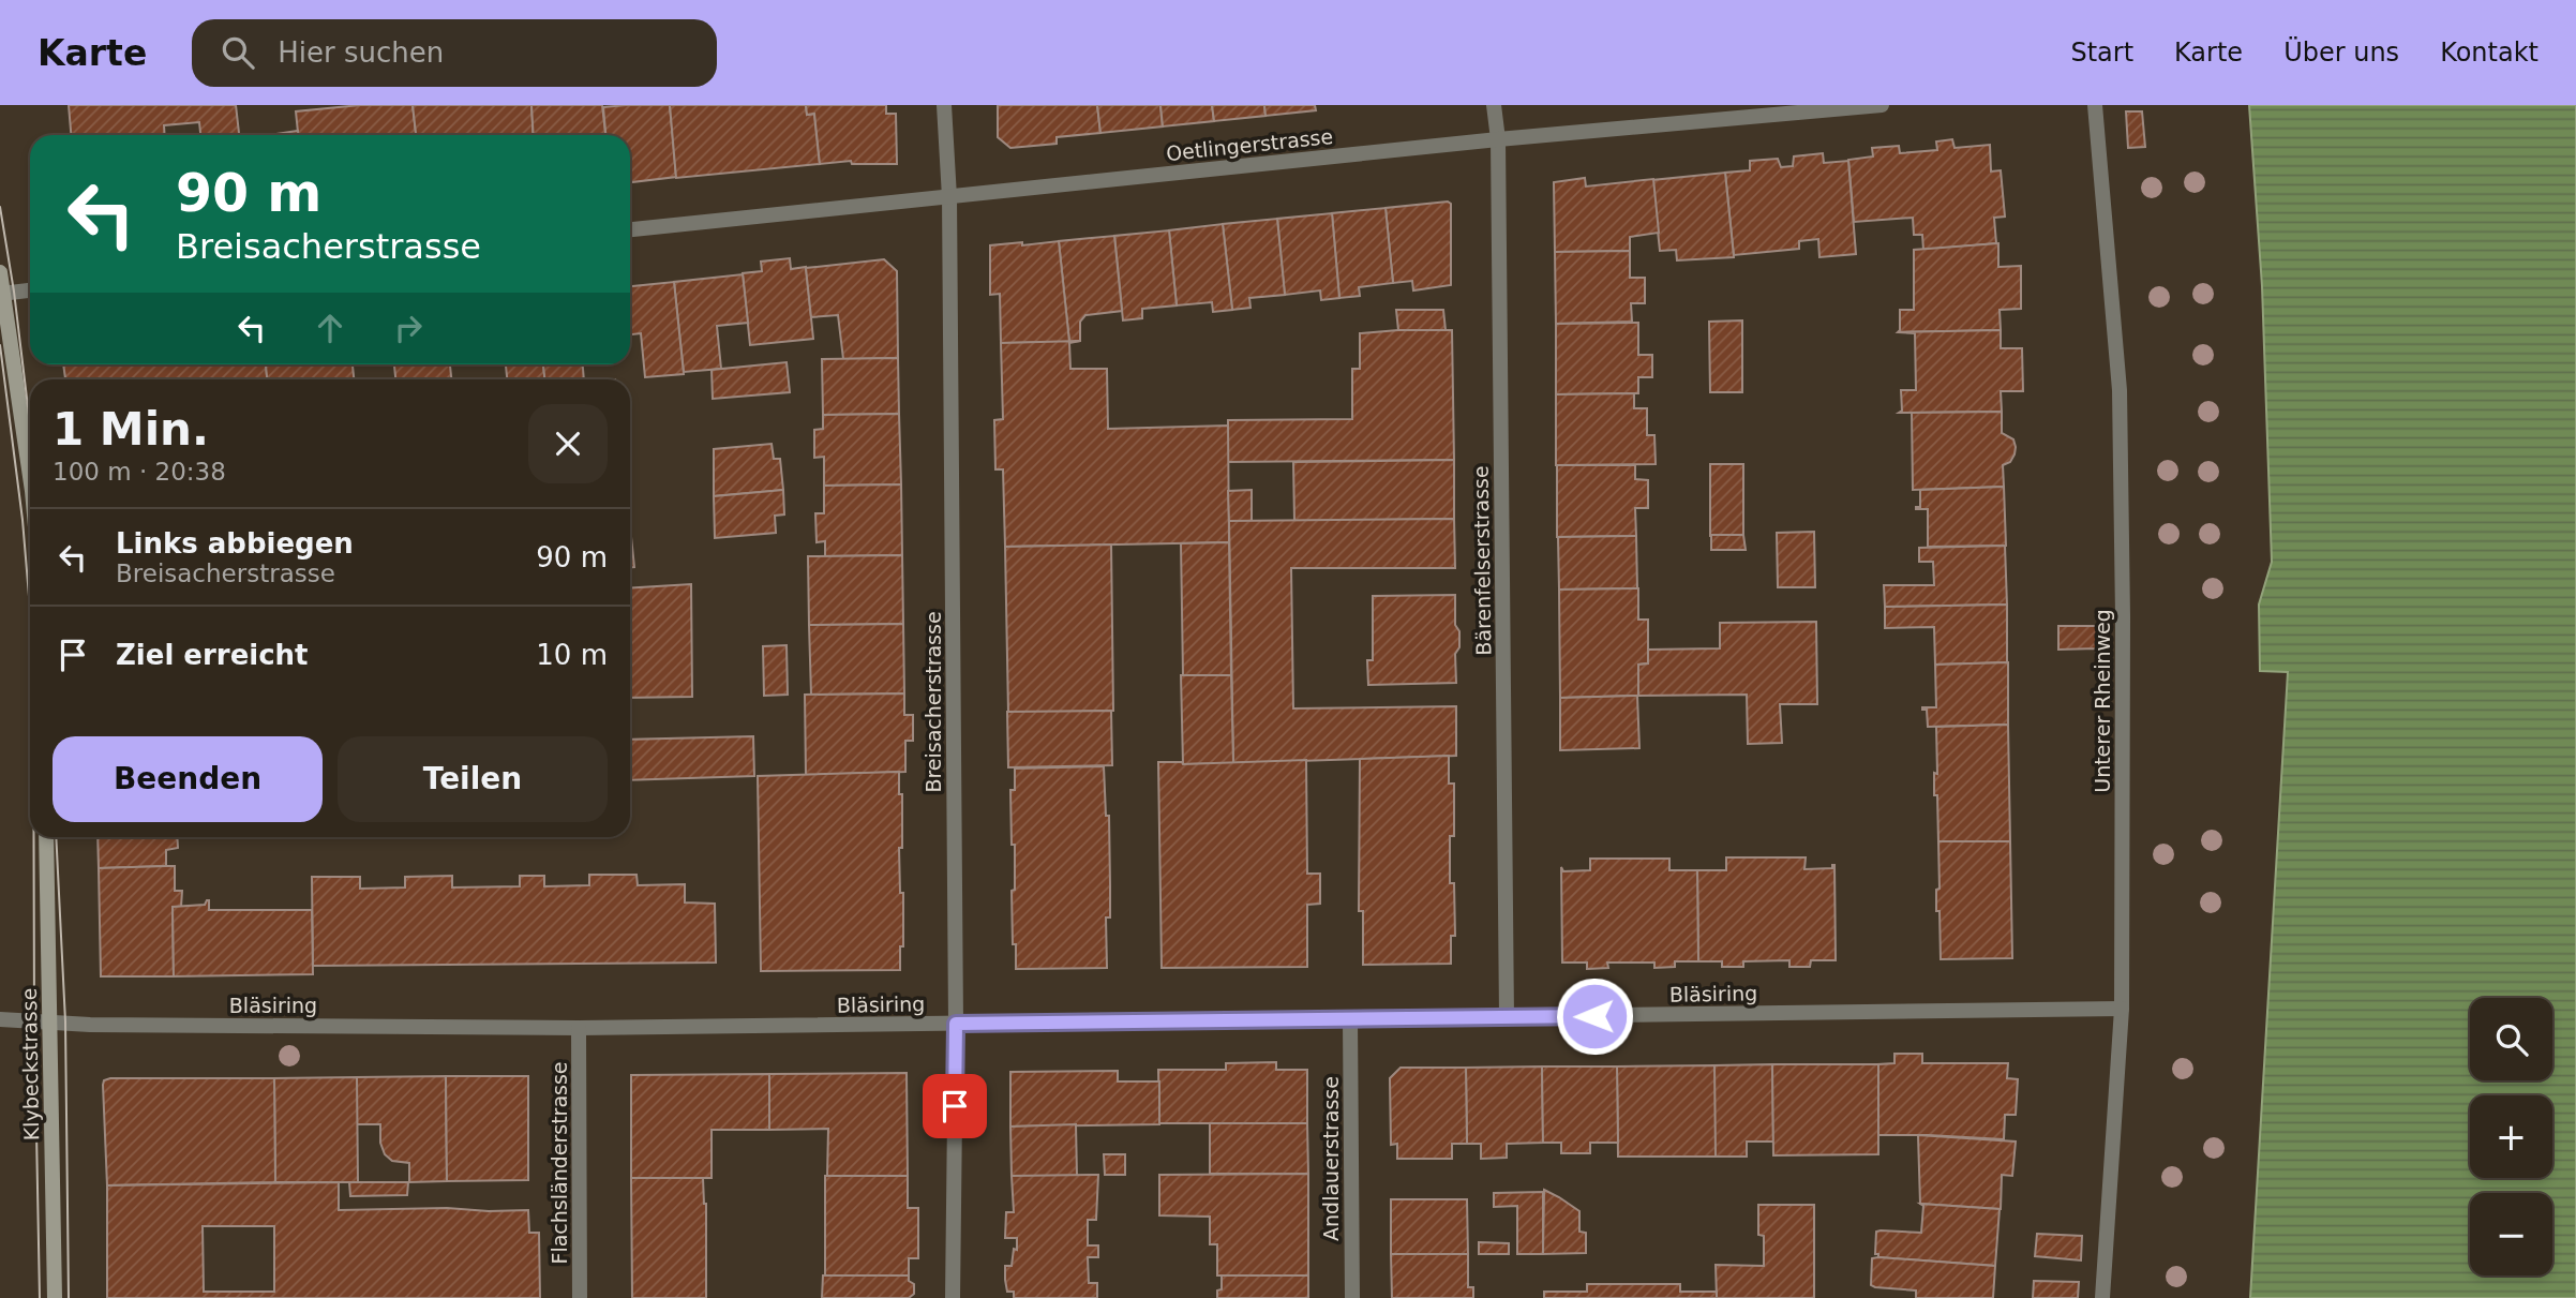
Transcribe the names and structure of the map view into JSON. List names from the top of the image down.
{
  "streets": {
    "street": [
      "Oetlingerstrasse",
      "Bärenfelserstrasse",
      "Unterer Rheinweg",
      "Breisacherstrasse",
      "Bläsiring",
      "Klybeckstrasse",
      "Andlauerstrasse",
      "Flachsländerstrasse"
    ]
  },
  "crossings": [
    ["Oetlingerstrasse", "Bärenfelserstrasse"],
    ["Oetlingerstrasse", "Breisacherstrasse"],
    ["Bärenfelserstrasse", "Bläsiring"],
    ["Unterer Rheinweg", "Bläsiring"],
    ["Breisacherstrasse", "Bläsiring"],
    ["Bläsiring", "Klybeckstrasse"],
    ["Bläsiring", "Andlauerstrasse"],
    ["Bläsiring", "Flachsländerstrasse"]
  ],
  "page": {
    "header": "Karte",
    "search": "Hier suchen",
    "nav": [
      "Start",
      "Karte",
      "Über uns",
      "Kontakt"
    ],
    "turn": ["90 m", "Breisacherstrasse"],
    "heading": ["1 Min.", "100 m · 20:38"],
    "list": [
      {
        "name": "Links abbiegen",
        "note": "Breisacherstrasse",
        "value": "90 m"
      },
      {
        "name": "Ziel erreicht",
        "value": "10 m"
      }
    ],
    "buttons": ["Beenden", "Teilen"],
    "map_buttons": ["+", "−"]
  }
}
